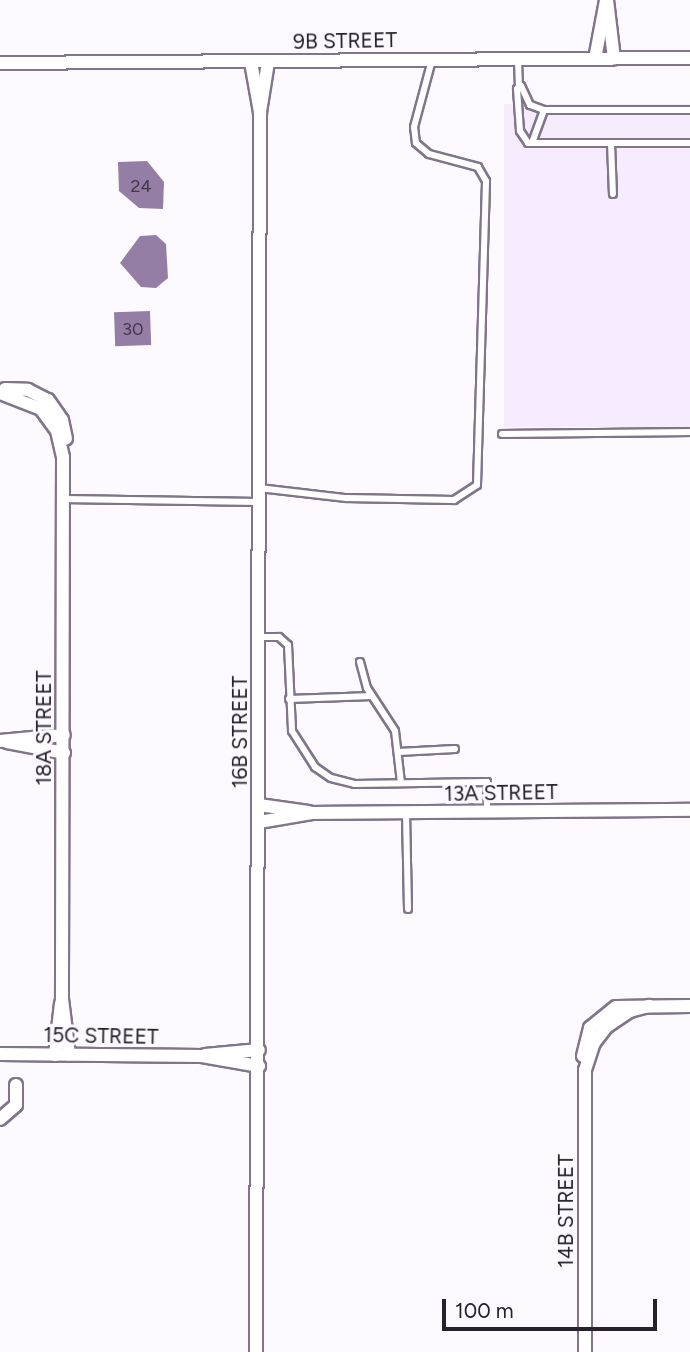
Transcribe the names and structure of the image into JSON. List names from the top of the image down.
{
  "streets": {
    "street": [
      "9B STREET",
      "18A STREET",
      "16B STREET",
      "13A STREET",
      "15C STREET",
      "14B STREET"
    ]
  },
  "crossings": [
    ["9B STREET", "16B STREET"],
    ["18A STREET", "15C STREET"],
    ["16B STREET", "13A STREET"],
    ["16B STREET", "15C STREET"]
  ],
  "house_numbers": ["24", "30"],
  "scale_bar": "100 m"
}
